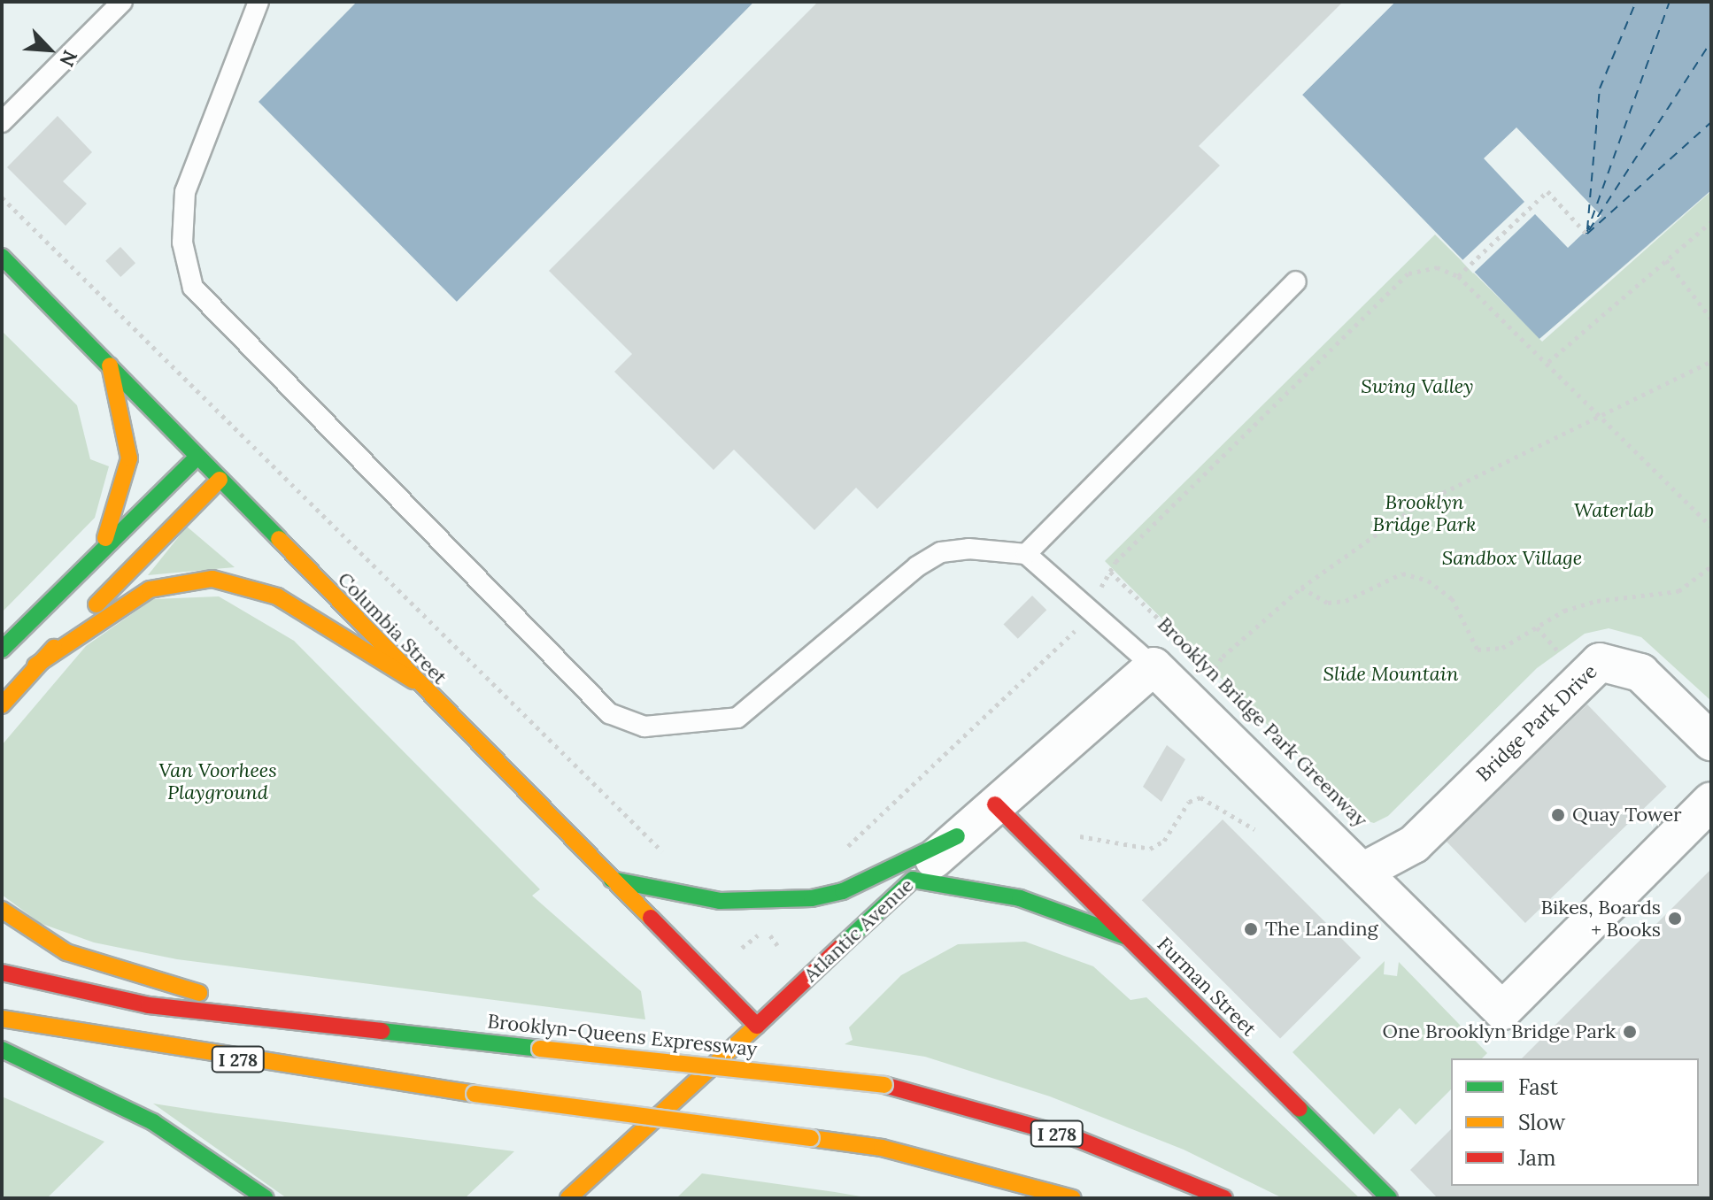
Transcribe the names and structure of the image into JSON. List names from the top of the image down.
{
  "streets": {
    "main road": [
      "Columbia Street",
      "Atlantic Avenue",
      "Furman Street",
      "Brooklyn-Queens Expressway",
      "I 278"
    ],
    "street": ["Bridge Park Drive"],
    "path": ["Brooklyn Bridge Park Greenway"]
  },
  "crossings": [
    ["Columbia Street", "Atlantic Avenue"],
    ["Atlantic Avenue", "Furman Street"]
  ],
  "parks": [
    "Swing Valley",
    "Brooklyn Bridge Park",
    "Waterlab",
    "Sandbox Village",
    "Slide Mountain",
    "Van Voorhees Playground"
  ],
  "places": [
    "Quay Tower",
    "Bikes, Boards + Books",
    "The Landing",
    "One Brooklyn Bridge Park"
  ],
  "legend": ["Fast", "Slow", "Jam"],
  "north": "bottom right"
}
